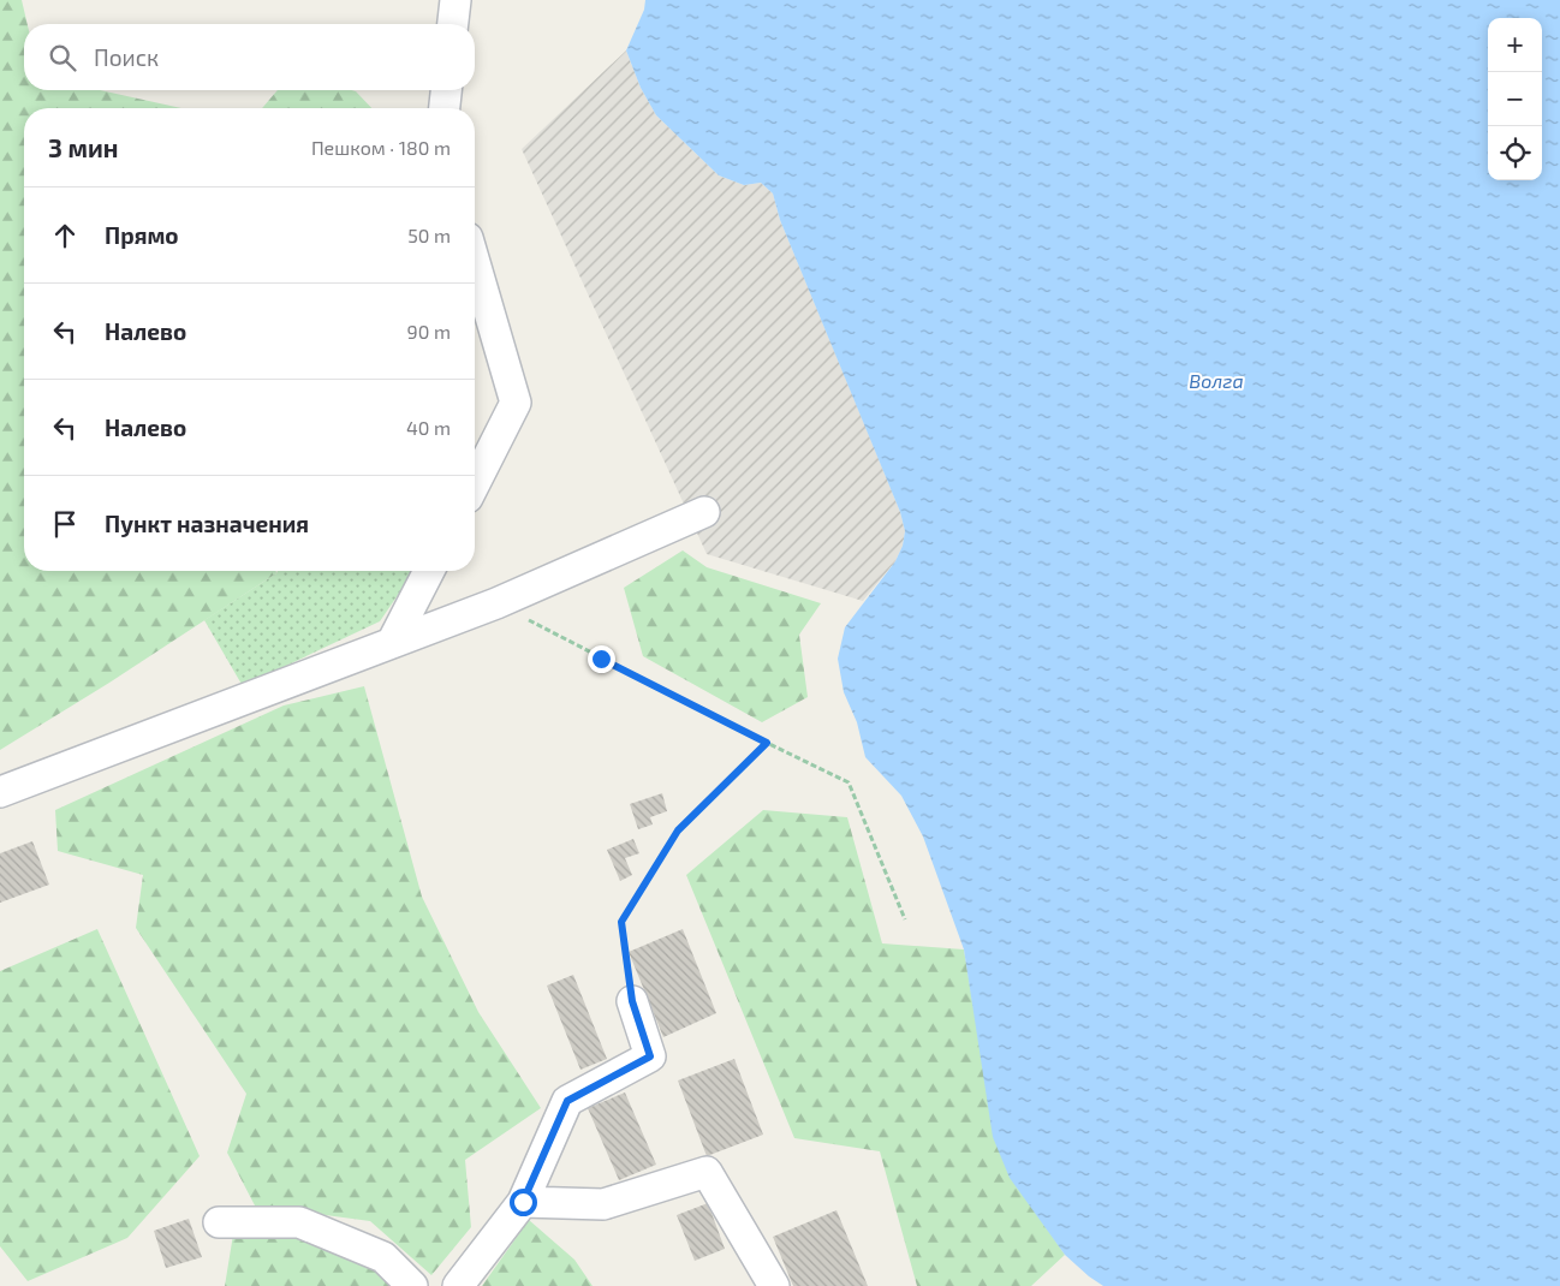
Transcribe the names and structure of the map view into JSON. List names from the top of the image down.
{
  "water": ["Волга"],
  "page": {
    "map_buttons": ["+", "−"],
    "search": "Поиск",
    "heading": ["3 мин", "Пешком · 180 m"],
    "list": [
      ["Прямо", "50 m"],
      ["Налево", "90 m"],
      ["Налево", "40 m"],
      "Пункт назначения"
    ]
  }
}
